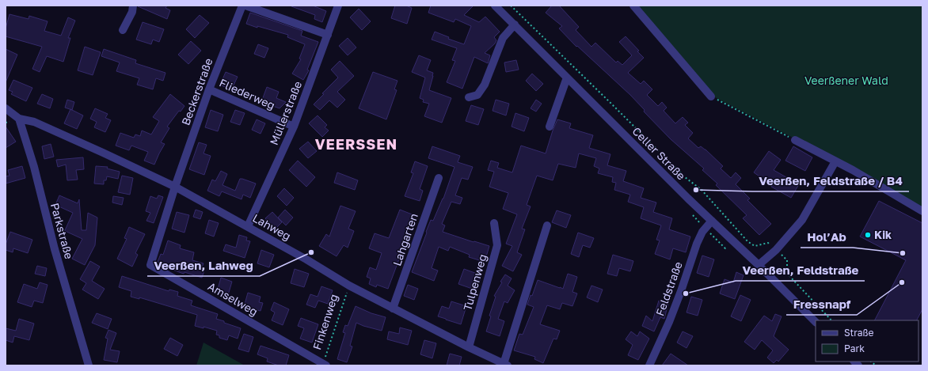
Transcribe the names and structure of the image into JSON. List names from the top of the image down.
{
  "streets": {
    "street": [
      "Beckerstraße",
      "Fliederweg",
      "Müllerstraße",
      "Celler Straße",
      "Lahweg",
      "Parkstraße",
      "Lahgarten",
      "Tulpenweg",
      "Feldstraße",
      "Amselweg"
    ],
    "path": ["Finkenweg"]
  },
  "crossings": [
    ["Beckerstraße", "Fliederweg"],
    ["Beckerstraße", "Lahweg"],
    ["Beckerstraße", "Amselweg"],
    ["Fliederweg", "Müllerstraße"],
    ["Müllerstraße", "Lahweg"],
    ["Celler Straße", "Feldstraße"],
    ["Lahweg", "Parkstraße"],
    ["Lahweg", "Lahgarten"],
    ["Lahweg", "Tulpenweg"],
    ["Lahweg", "Amselweg"],
    ["Lahweg", "Finkenweg"],
    ["Amselweg", "Finkenweg"]
  ],
  "districts": ["VEERSSEN"],
  "parks": ["Veerßener Wald"],
  "places": [
    "Veerßen, Feldstraße / B4",
    "Kik",
    "Veerßen, Lahweg",
    "Hol’Ab",
    "Fressnapf",
    "Veerßen, Feldstraße"
  ],
  "legend": ["Straße", "Park"]
}
